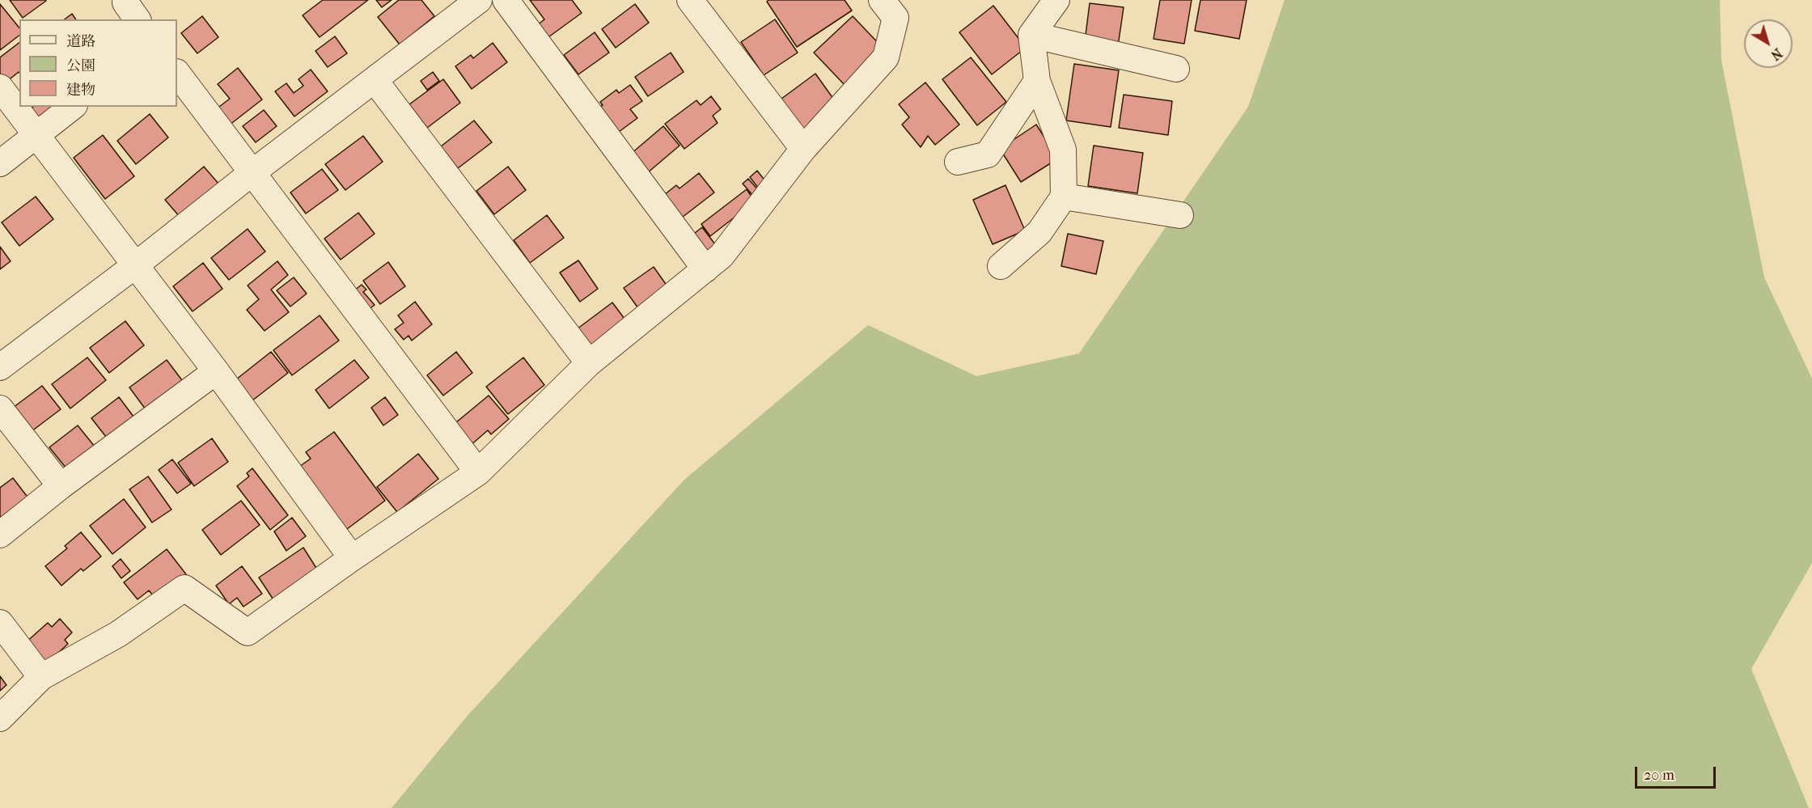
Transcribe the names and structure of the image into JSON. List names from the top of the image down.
{
  "legend": ["道路", "公園", "建物"],
  "scale_bar": "20 m",
  "north": "bottom right"
}
